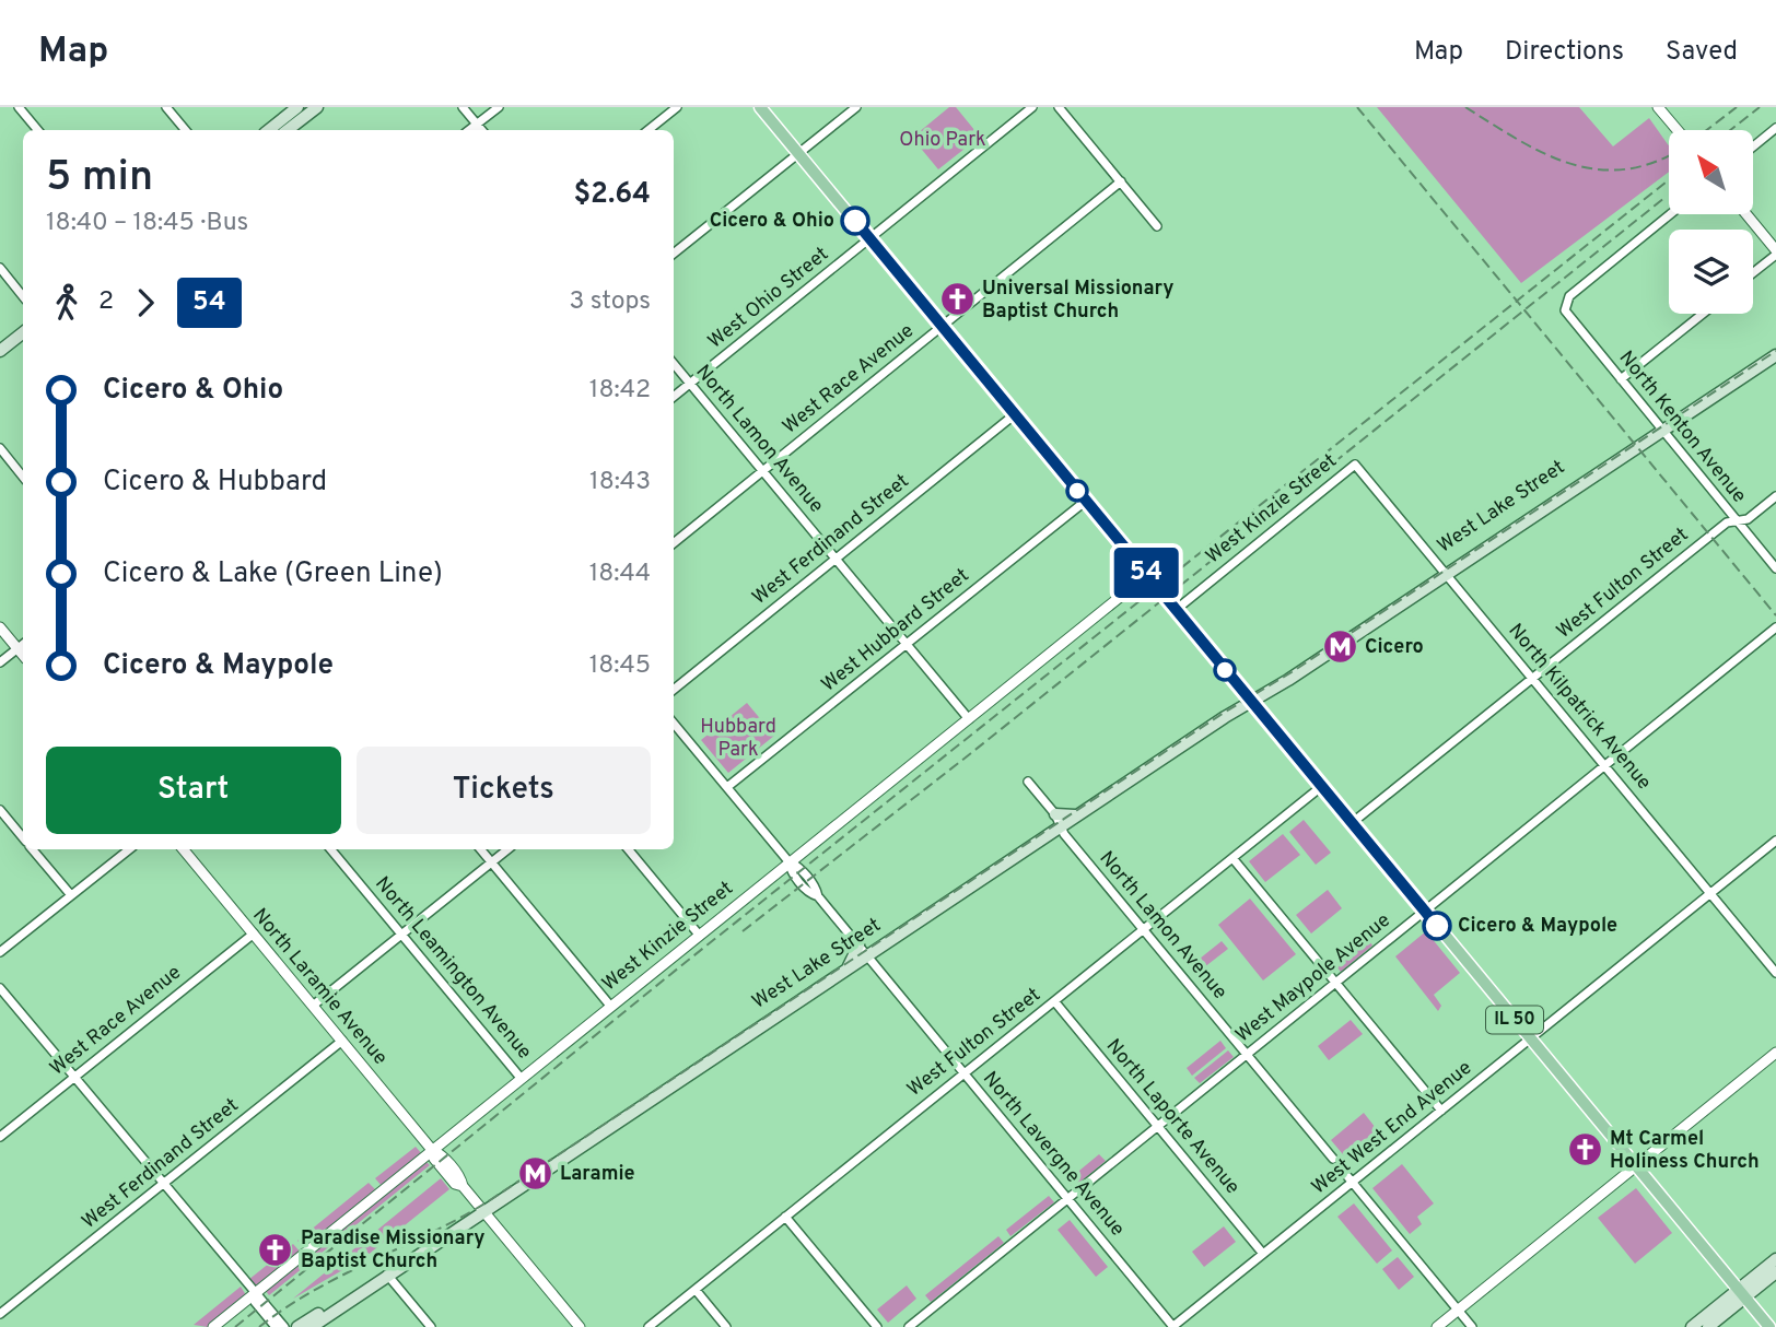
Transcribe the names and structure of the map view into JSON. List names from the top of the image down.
{
  "streets": {
    "main road": ["West Lake Street", "IL 50"],
    "street": [
      "West Ohio Street",
      "West Race Avenue",
      "North Kenton Avenue",
      "North Lamon Avenue",
      "West Kinzie Street",
      "West Ferdinand Street",
      "West Fulton Street",
      "West Hubbard Street",
      "North Kilpatrick Avenue",
      "North Leamington Avenue",
      "West Maypole Avenue",
      "North Laramie Avenue",
      "North Laporte Avenue",
      "West West End Avenue",
      "North Lavergne Avenue"
    ]
  },
  "crossings": [
    ["West Ohio Street", "North Lamon Avenue"],
    ["West Ohio Street", "IL 50"],
    ["West Race Avenue", "North Lamon Avenue"],
    ["West Race Avenue", "North Laramie Avenue"],
    ["West Race Avenue", "IL 50"],
    ["North Kenton Avenue", "West Lake Street"],
    ["North Kenton Avenue", "West Fulton Street"],
    ["North Lamon Avenue", "West Lake Street"],
    ["North Lamon Avenue", "West Kinzie Street"],
    ["North Lamon Avenue", "West Ferdinand Street"],
    ["North Lamon Avenue", "West Fulton Street"],
    ["North Lamon Avenue", "West Hubbard Street"],
    ["North Lamon Avenue", "West Maypole Avenue"],
    ["West Lake Street", "North Kilpatrick Avenue"],
    ["West Lake Street", "North Laramie Avenue"],
    ["West Lake Street", "IL 50"],
    ["West Lake Street", "North Lavergne Avenue"],
    ["West Kinzie Street", "North Kilpatrick Avenue"],
    ["West Kinzie Street", "North Leamington Avenue"],
    ["West Kinzie Street", "North Laramie Avenue"],
    ["West Kinzie Street", "IL 50"],
    ["West Kinzie Street", "North Lavergne Avenue"],
    ["West Ferdinand Street", "North Laramie Avenue"],
    ["West Ferdinand Street", "IL 50"],
    ["West Fulton Street", "North Kilpatrick Avenue"],
    ["West Fulton Street", "IL 50"],
    ["West Fulton Street", "North Laporte Avenue"],
    ["West Fulton Street", "North Lavergne Avenue"],
    ["West Hubbard Street", "IL 50"],
    ["West Hubbard Street", "North Lavergne Avenue"],
    ["North Kilpatrick Avenue", "West Maypole Avenue"],
    ["North Kilpatrick Avenue", "West West End Avenue"],
    ["West Maypole Avenue", "IL 50"],
    ["West Maypole Avenue", "North Laporte Avenue"],
    ["West Maypole Avenue", "North Lavergne Avenue"],
    ["IL 50", "West West End Avenue"],
    ["North Laporte Avenue", "West West End Avenue"],
    ["West West End Avenue", "North Lavergne Avenue"]
  ],
  "parks": ["Ohio Park", "Hubbard Park"],
  "places": {
    "other": ["Cicero & Ohio", "Cicero & Maypole"],
    "church": ["Universal Missionary Baptist Church", "Mt Carmel Holiness Church", "Paradise Missionary Baptist Church"],
    "metro station": ["Cicero", "Laramie"]
  },
  "lines": ["bus line 54"],
  "north": "top left",
  "page": {
    "header": "Map",
    "nav": ["Map", "Directions", "Saved"],
    "on_map": "54",
    "heading": ["5 min", "18:40 – 18:45 · Bus", "$2.64"],
    "legs": ["2", "54", "3 stops"],
    "list": [
      {
        "name": "Cicero & Ohio",
        "value": "18:42"
      },
      {
        "name": "Cicero & Hubbard",
        "value": "18:43"
      },
      {
        "name": "Cicero & Lake (Green Line)",
        "value": "18:44"
      },
      {
        "name": "Cicero & Maypole",
        "value": "18:45"
      }
    ],
    "buttons": ["Start", "Tickets"]
  }
}
